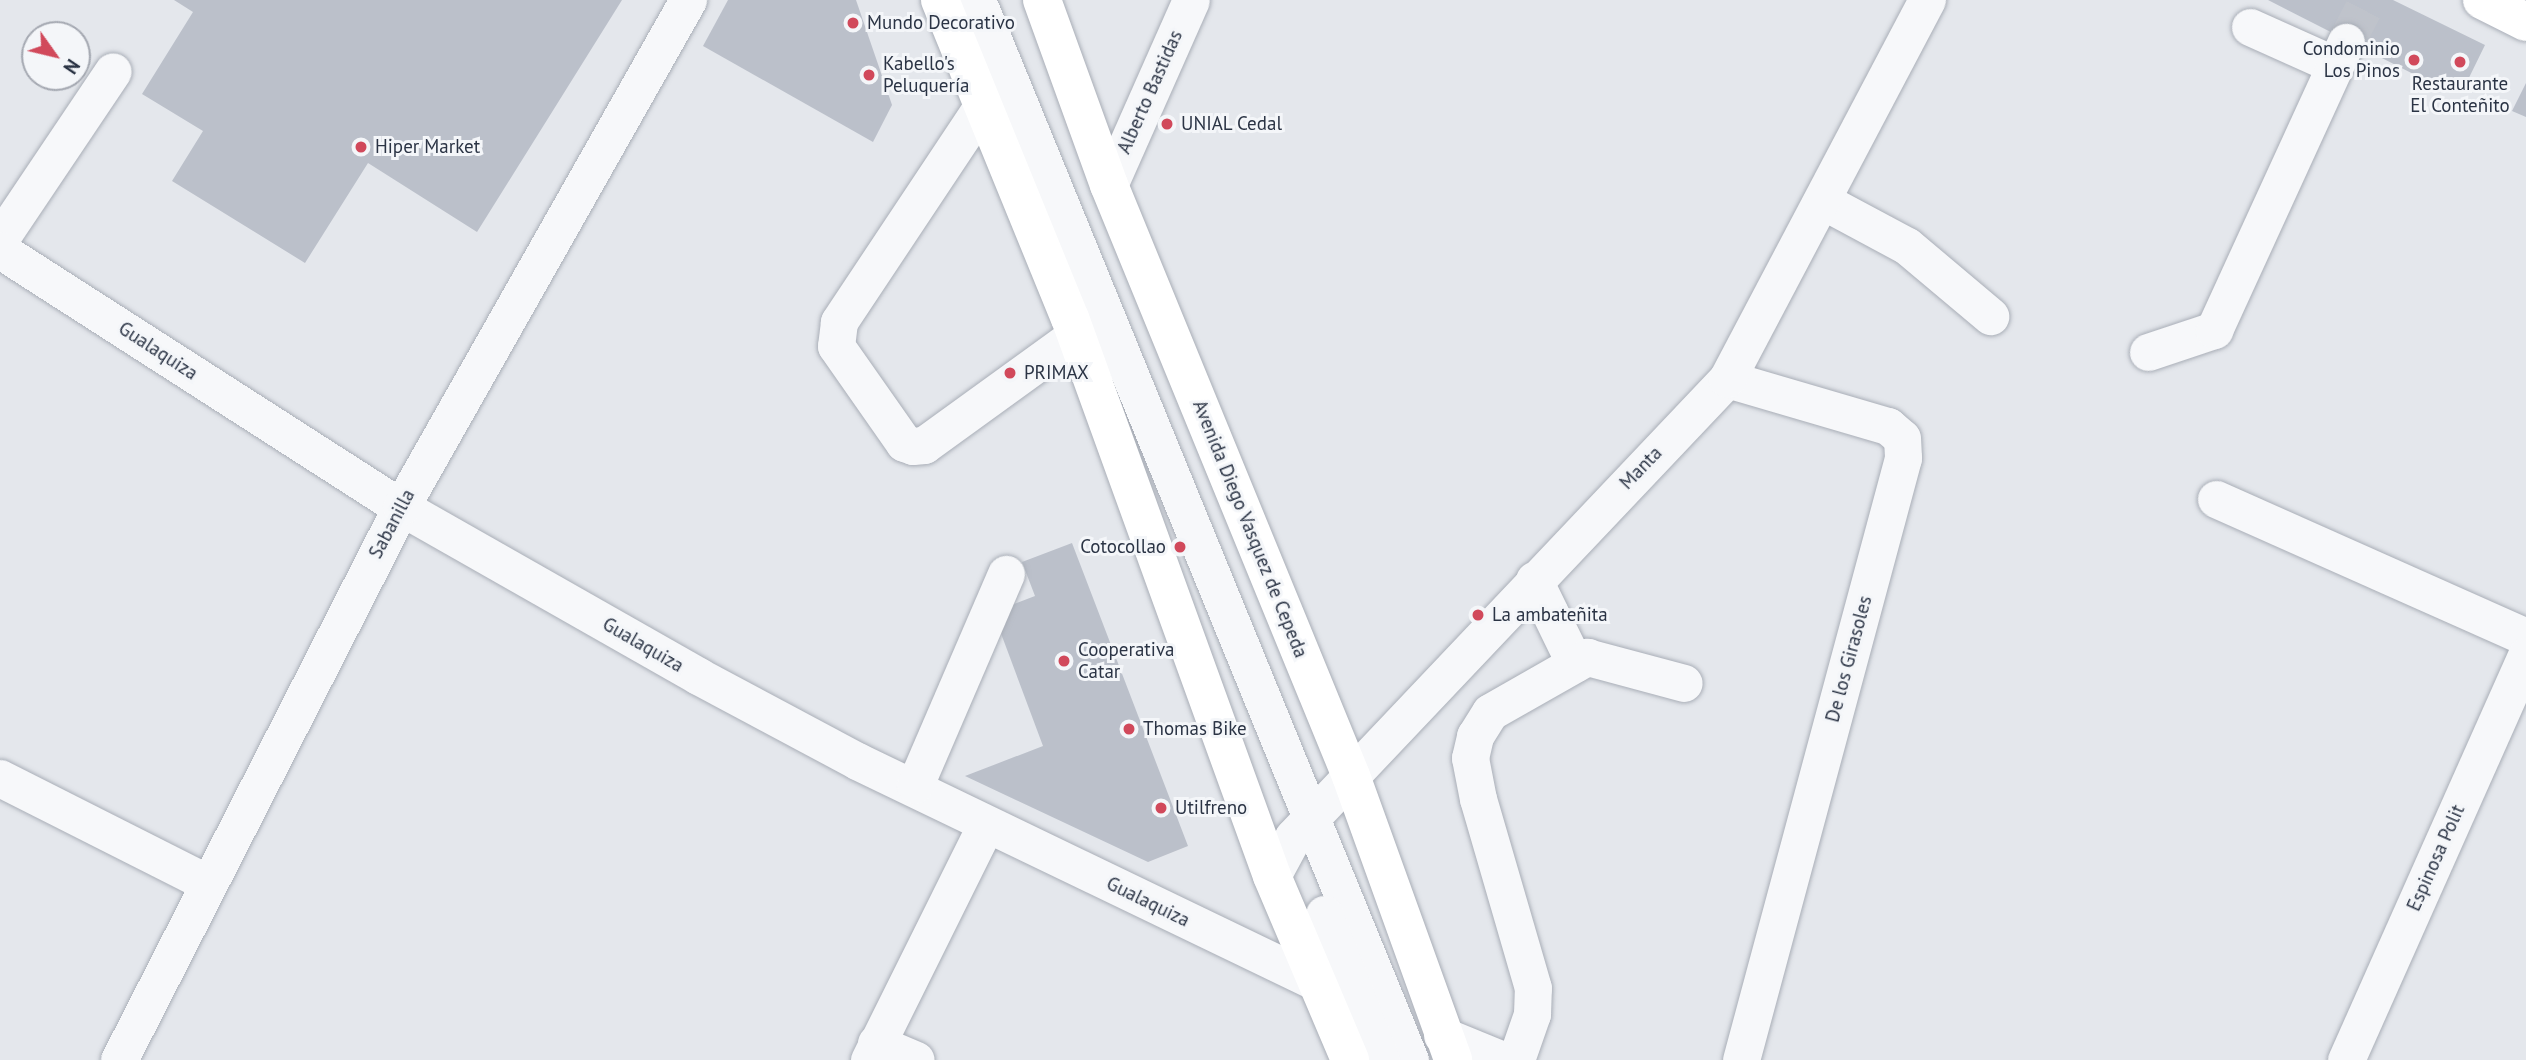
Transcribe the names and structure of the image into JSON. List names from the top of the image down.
{
  "streets": {
    "main road": ["Avenida Diego Vasquez de Cepeda"],
    "street": [
      "Alberto Bastidas",
      "Gualaquiza",
      "Manta",
      "Sabanilla",
      "De los Girasoles",
      "Espinosa Polit"
    ]
  },
  "crossings": [
    ["Alberto Bastidas", "Avenida Diego Vasquez de Cepeda"],
    ["Gualaquiza", "Sabanilla"],
    ["Manta", "Avenida Diego Vasquez de Cepeda"],
    ["Manta", "De los Girasoles"]
  ],
  "places": [
    "Mundo Decorativo",
    "Condominio Los Pinos",
    "Restaurante El Conteñito",
    "Kabello's Peluquería",
    "UNIAL Cedal",
    "Hiper Market",
    "PRIMAX",
    "Cotocollao",
    "La ambateñita",
    "Cooperativa Catar",
    "Thomas Bike",
    "Utilfreno"
  ],
  "north": "bottom right"
}
